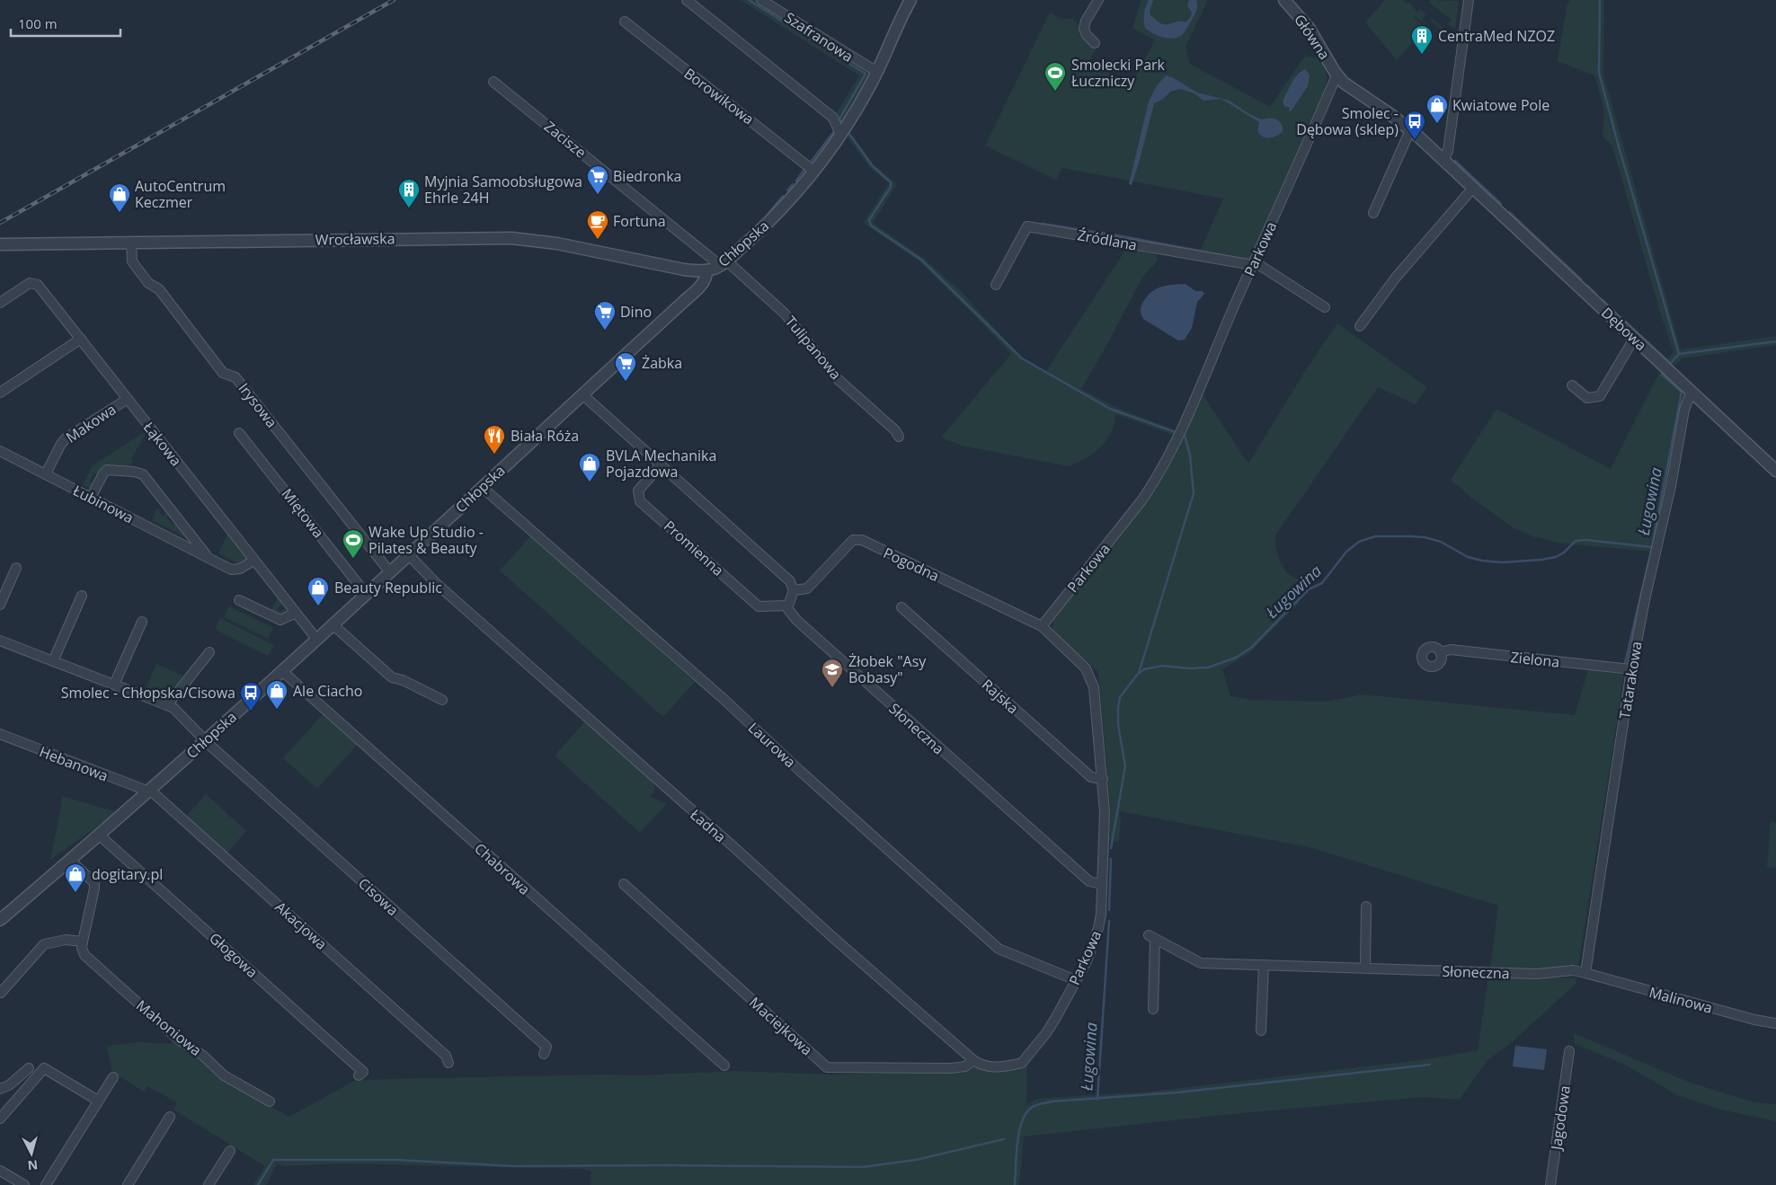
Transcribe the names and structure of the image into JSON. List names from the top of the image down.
{
  "streets": {
    "street": [
      "Szafranowa",
      "Główna",
      "Borowikowa",
      "Zacisze",
      "Wrocławska",
      "Źródlana",
      "Chłopska",
      "Parkowa",
      "Dębowa",
      "Tulipanowa",
      "Irysowa",
      "Makowa",
      "Łąkowa",
      "Łubinowa",
      "Miętowa",
      "Promienna",
      "Pogodna",
      "Zielona",
      "Tatarakowa",
      "Rajska",
      "Słoneczna",
      "Laurowa",
      "Hebanowa",
      "Ładna",
      "Chabrowa",
      "Cisowa",
      "Akacjowa",
      "Głogowa",
      "Malinowa",
      "Maciejkowa",
      "Mahoniowa",
      "Jagodowa"
    ]
  },
  "crossings": [
    ["Szafranowa", "Chłopska"],
    ["Główna", "Parkowa"],
    ["Główna", "Dębowa"],
    ["Borowikowa", "Chłopska"],
    ["Zacisze", "Chłopska"],
    ["Zacisze", "Tulipanowa"],
    ["Wrocławska", "Chłopska"],
    ["Wrocławska", "Irysowa"],
    ["Źródlana", "Parkowa"],
    ["Chłopska", "Tulipanowa"],
    ["Chłopska", "Irysowa"],
    ["Chłopska", "Łąkowa"],
    ["Chłopska", "Miętowa"],
    ["Chłopska", "Laurowa"],
    ["Chłopska", "Hebanowa"],
    ["Chłopska", "Ładna"],
    ["Chłopska", "Chabrowa"],
    ["Chłopska", "Cisowa"],
    ["Chłopska", "Akacjowa"],
    ["Chłopska", "Głogowa"],
    ["Parkowa", "Dębowa"],
    ["Parkowa", "Pogodna"],
    ["Parkowa", "Rajska"],
    ["Parkowa", "Słoneczna"],
    ["Parkowa", "Laurowa"],
    ["Parkowa", "Ładna"],
    ["Dębowa", "Tatarakowa"],
    ["Makowa", "Łąkowa"],
    ["Makowa", "Łubinowa"],
    ["Łąkowa", "Łubinowa"],
    ["Promienna", "Słoneczna"],
    ["Zielona", "Tatarakowa"],
    ["Tatarakowa", "Słoneczna"],
    ["Tatarakowa", "Malinowa"],
    ["Słoneczna", "Malinowa"],
    ["Hebanowa", "Akacjowa"],
    ["Ładna", "Maciejkowa"]
  ],
  "water": ["Ługowina"],
  "places": {
    "building": ["CentraMed NZOZ", "Myjnia Samoobsługowa Ehrle 24H"],
    "sports": ["Smolecki Park Łuczniczy", "Wake Up Studio - Pilates & Beauty"],
    "shop": [
      "Kwiatowe Pole",
      "AutoCentrum Keczmer",
      "BVLA Mechanika Pojazdowa",
      "Beauty Republic",
      "Ale Ciacho",
      "dogitary.pl"
    ],
    "bus stop": ["Smolec - Dębowa (sklep)", "Smolec - Chłopska/Cisowa"],
    "supermarket": ["Biedronka", "Dino", "Żabka"],
    "cafe": ["Fortuna"],
    "restaurant": ["Biała Róża"],
    "school or university": ["Żłobek \"Asy Bobasy\""]
  },
  "scale_bar": "100 m",
  "north": "bottom"
}
